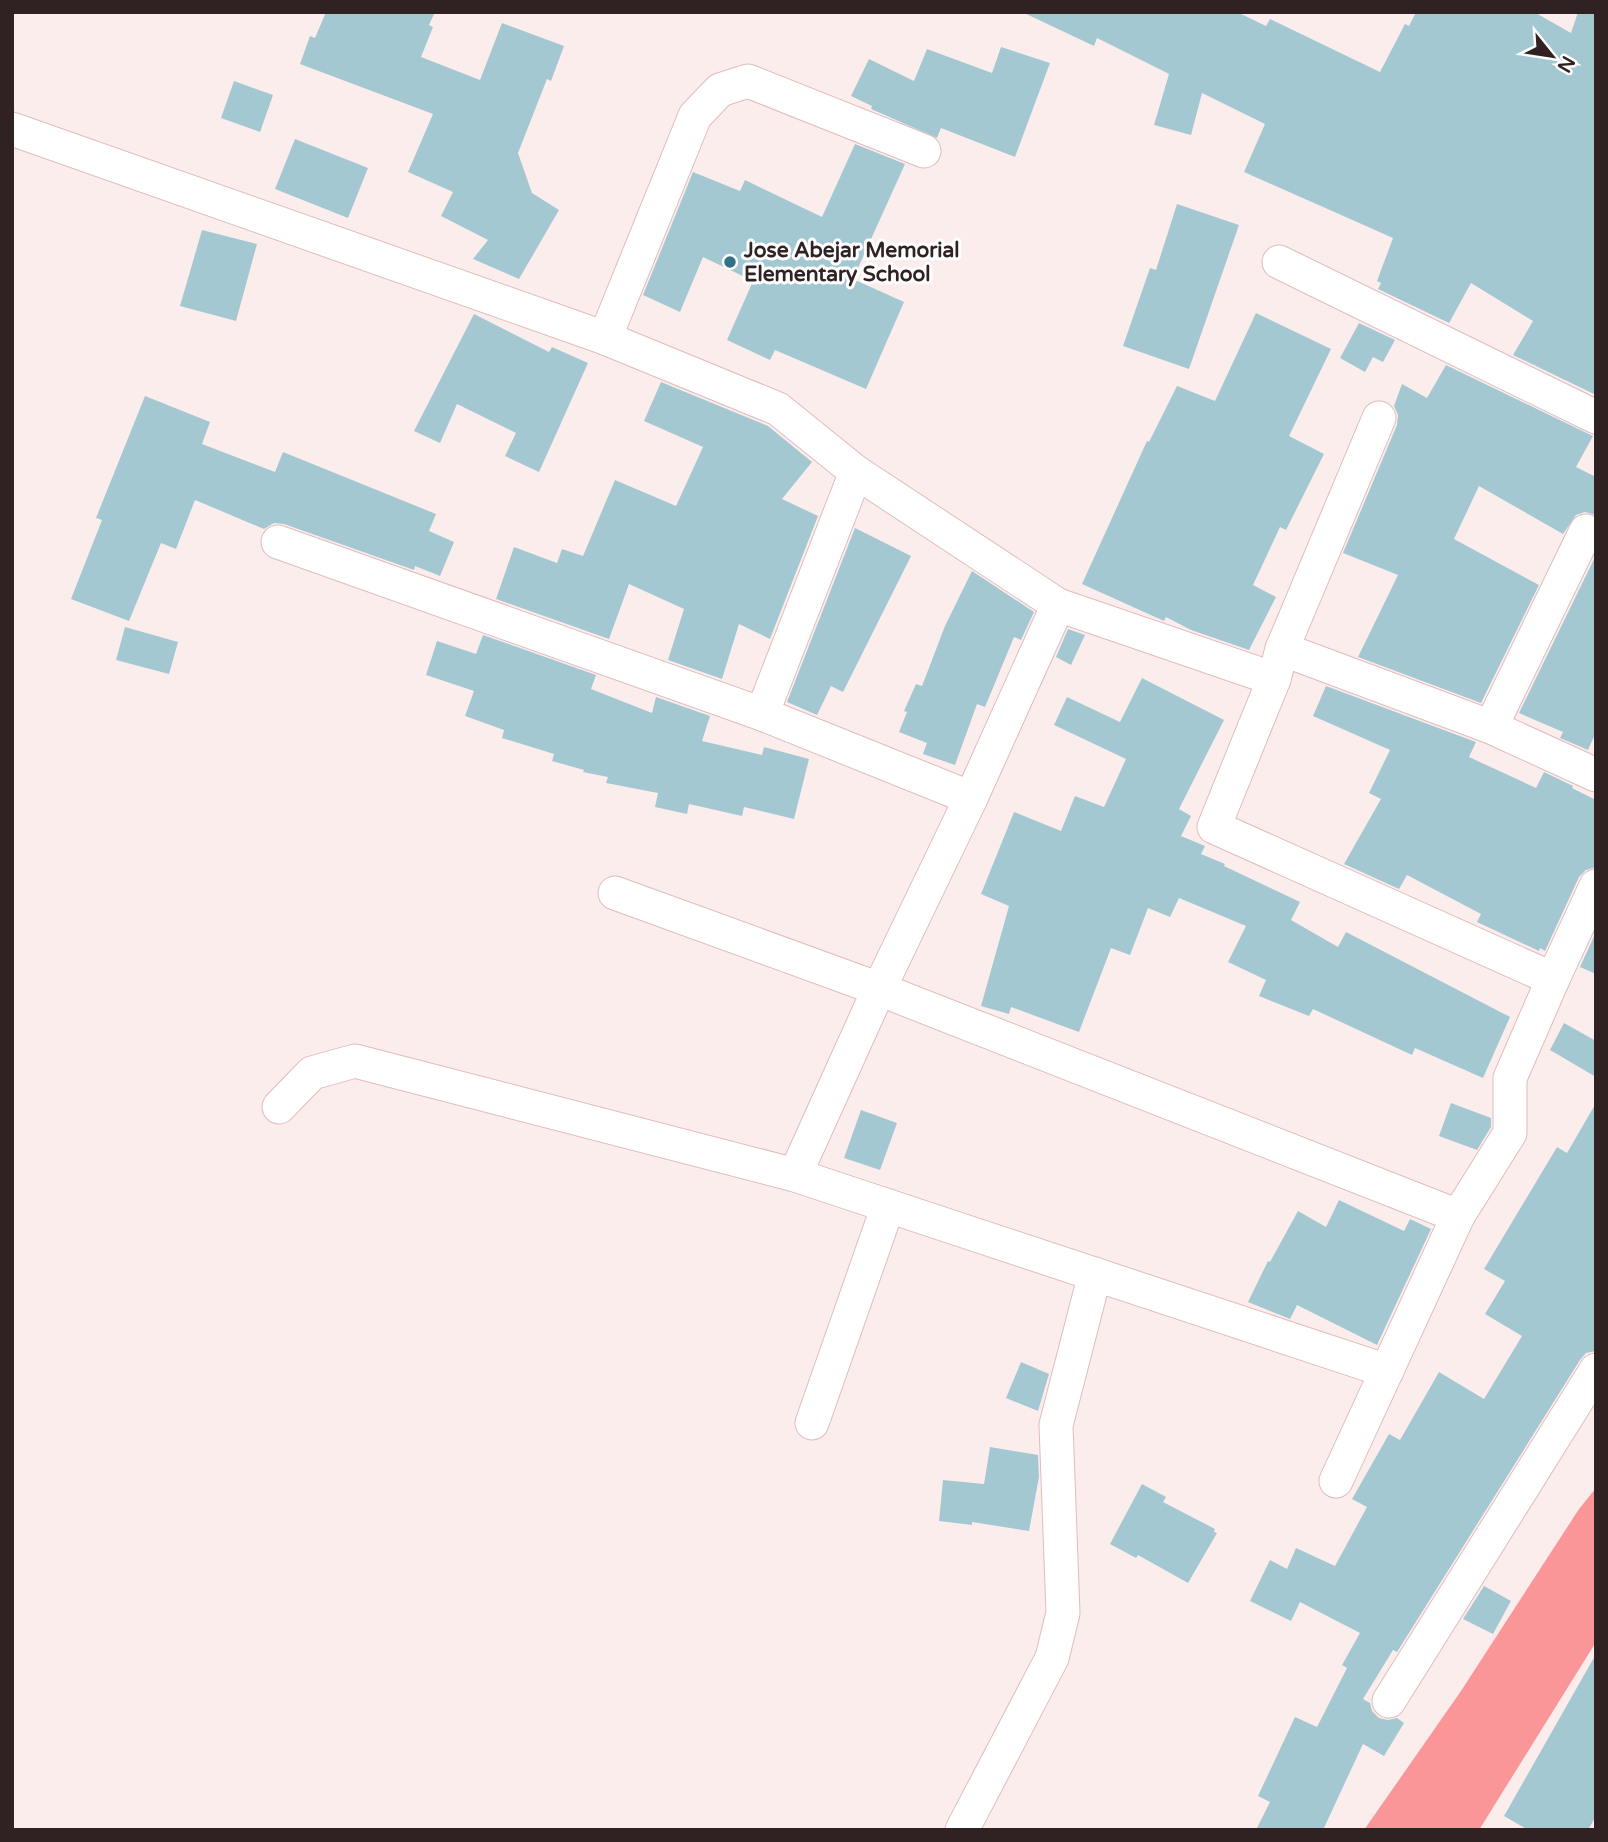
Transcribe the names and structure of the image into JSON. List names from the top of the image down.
{
  "places": ["Jose Abejar Memorial Elementary School"],
  "north": "bottom right"
}
